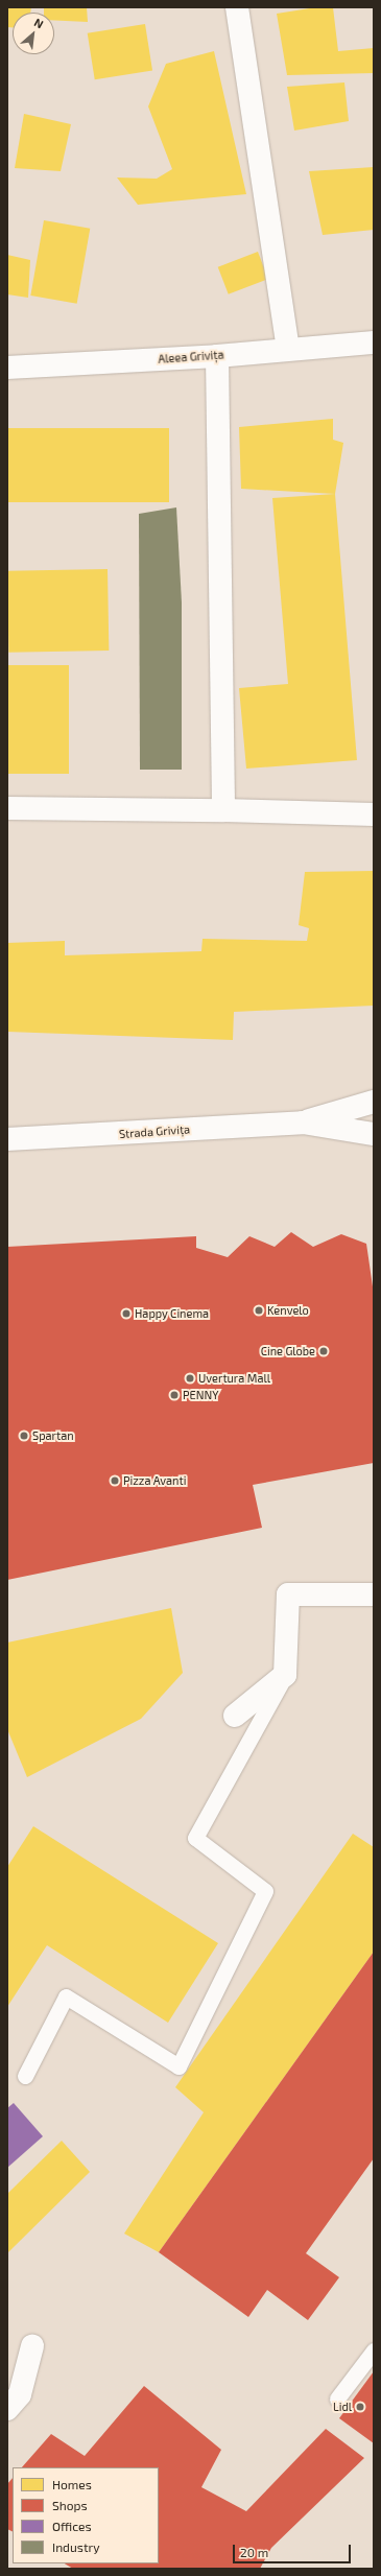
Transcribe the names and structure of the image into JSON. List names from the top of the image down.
{
  "streets": {
    "street": ["Aleea Grivița", "Strada Grivița"]
  },
  "places": [
    "Kenvelo",
    "Happy Cinema",
    "Cine Globe",
    "Uvertura Mall",
    "PENNY",
    "Spartan",
    "Pizza Avanti",
    "Lidl"
  ],
  "legend": [
    "Homes",
    "Shops",
    "Offices",
    "Industry"
  ],
  "scale_bar": "20 m",
  "north": "top right"
}
